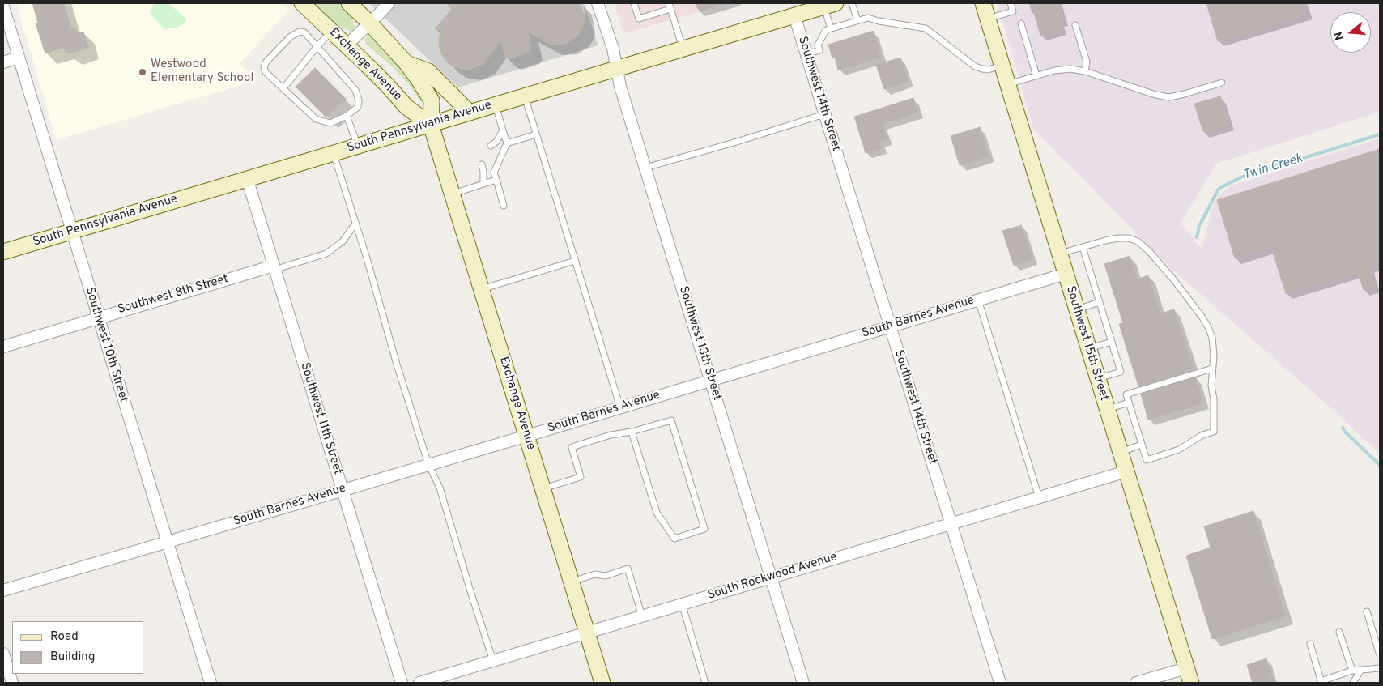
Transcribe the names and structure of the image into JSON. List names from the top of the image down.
{
  "streets": {
    "main road": ["Exchange Avenue", "South Pennsylvania Avenue", "Southwest 15th Street"],
    "street": [
      "Southwest 14th Street",
      "Southwest 8th Street",
      "South Barnes Avenue",
      "Southwest 13th Street",
      "Southwest 10th Street",
      "Southwest 11th Street",
      "South Rockwood Avenue"
    ]
  },
  "crossings": [
    ["Exchange Avenue", "South Pennsylvania Avenue"],
    ["Exchange Avenue", "South Barnes Avenue"],
    ["Exchange Avenue", "South Rockwood Avenue"],
    ["Southwest 14th Street", "South Pennsylvania Avenue"],
    ["Southwest 14th Street", "South Barnes Avenue"],
    ["Southwest 14th Street", "South Rockwood Avenue"],
    ["South Pennsylvania Avenue", "Southwest 13th Street"],
    ["South Pennsylvania Avenue", "Southwest 10th Street"],
    ["South Pennsylvania Avenue", "Southwest 11th Street"],
    ["Southwest 8th Street", "Southwest 10th Street"],
    ["Southwest 8th Street", "Southwest 11th Street"],
    ["South Barnes Avenue", "Southwest 13th Street"],
    ["South Barnes Avenue", "Southwest 15th Street"],
    ["South Barnes Avenue", "Southwest 10th Street"],
    ["South Barnes Avenue", "Southwest 11th Street"],
    ["Southwest 13th Street", "South Rockwood Avenue"],
    ["Southwest 15th Street", "South Rockwood Avenue"]
  ],
  "water": ["Twin Creek"],
  "places": ["Westwood Elementary School"],
  "legend": ["Road", "Building"],
  "north": "left"
}
